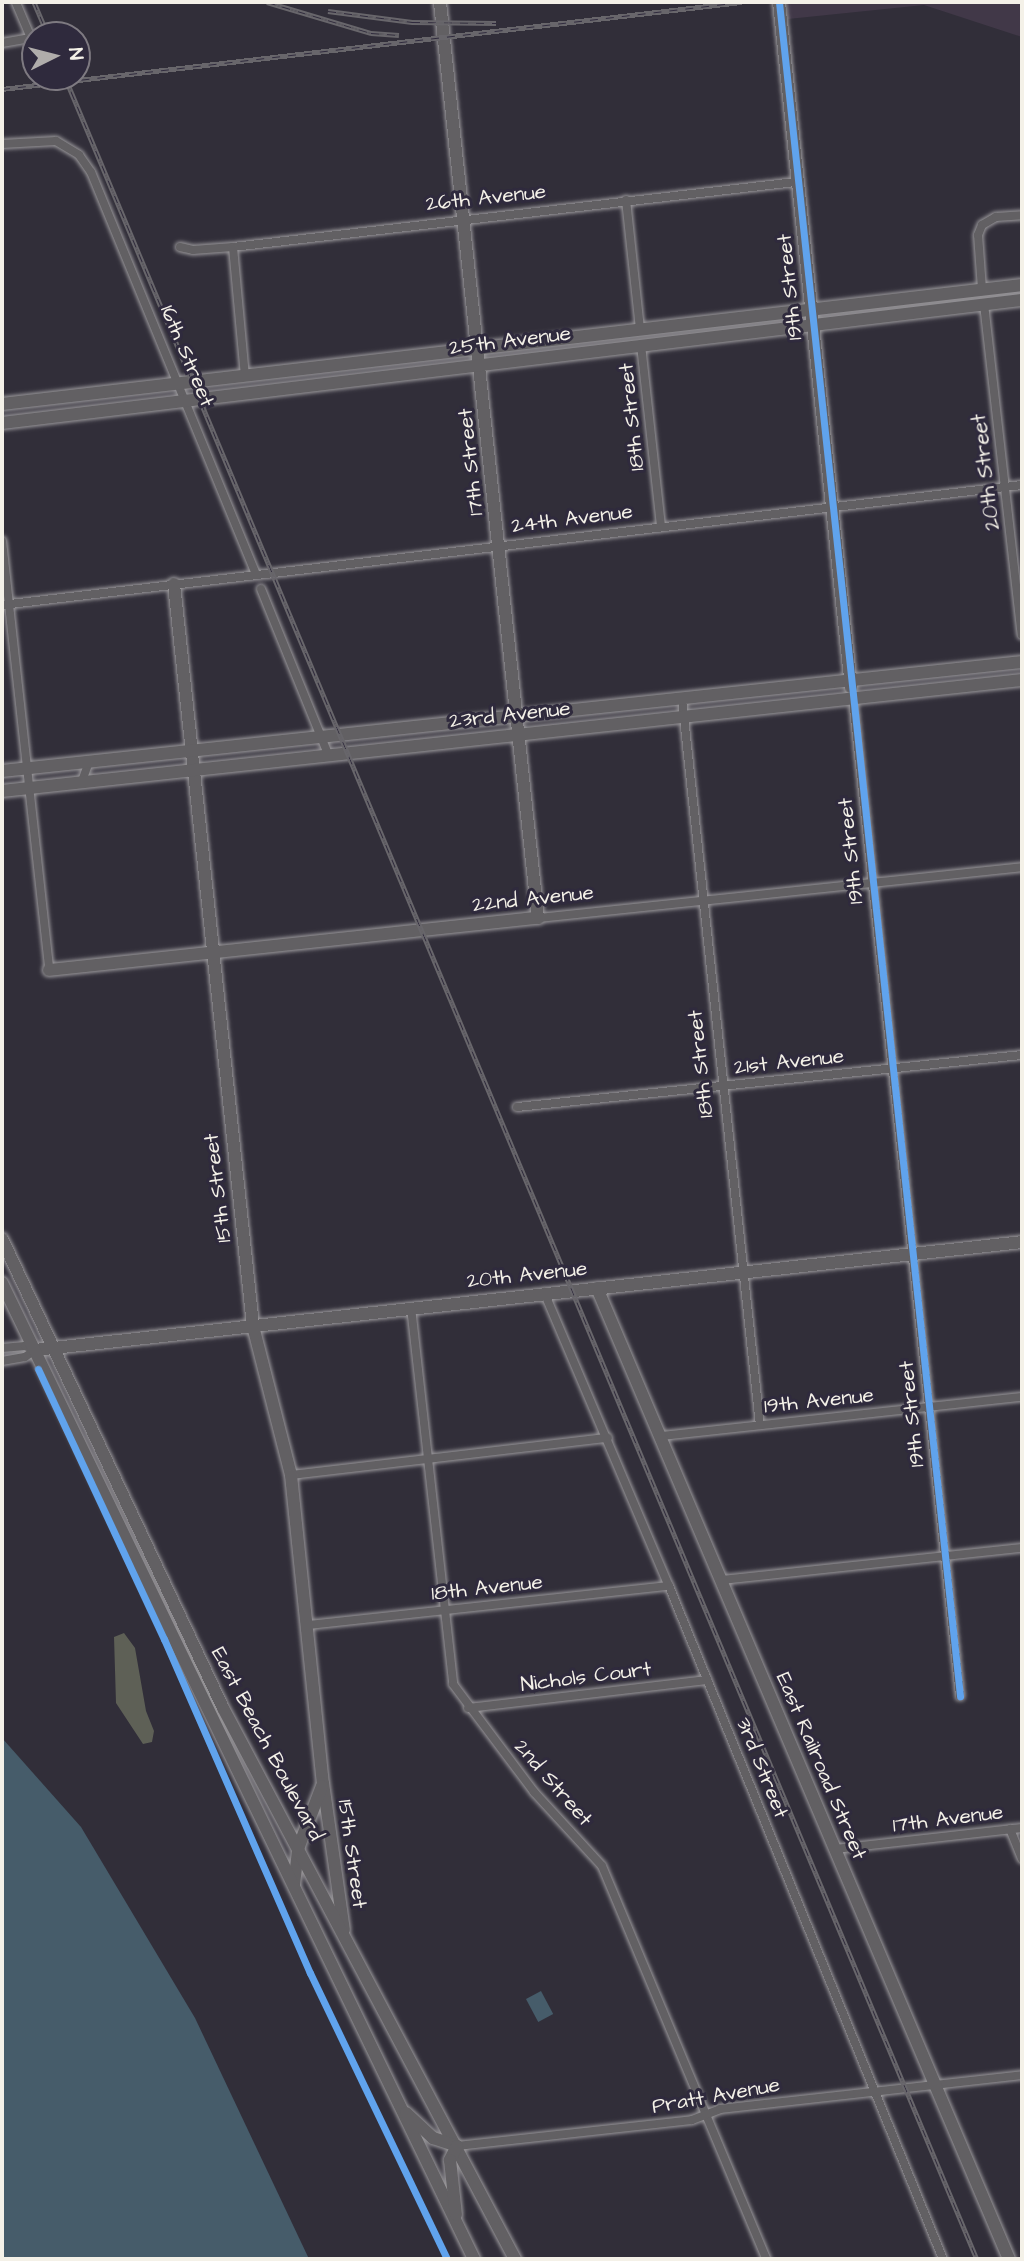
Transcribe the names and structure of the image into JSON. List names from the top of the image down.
{
  "streets": {
    "street": [
      "26th Avenue",
      "19th Street",
      "25th Avenue",
      "16th Street",
      "18th Street",
      "17th Street",
      "20th Street",
      "24th Avenue",
      "23rd Avenue",
      "22nd Avenue",
      "21st Avenue",
      "15th Street",
      "20th Avenue",
      "19th Avenue",
      "18th Avenue",
      "Nichols Court",
      "East Beach Boulevard",
      "East Railroad Street",
      "3rd Street",
      "2nd Street",
      "17th Avenue",
      "Pratt Avenue"
    ]
  },
  "crossings": [
    ["26th Avenue", "19th Street"],
    ["26th Avenue", "17th Street"],
    ["19th Street", "25th Avenue"],
    ["19th Street", "24th Avenue"],
    ["19th Street", "23rd Avenue"],
    ["19th Street", "22nd Avenue"],
    ["19th Street", "21st Avenue"],
    ["19th Street", "20th Avenue"],
    ["19th Street", "19th Avenue"],
    ["25th Avenue", "16th Street"],
    ["25th Avenue", "18th Street"],
    ["25th Avenue", "17th Street"],
    ["25th Avenue", "20th Street"],
    ["16th Street", "24th Avenue"],
    ["18th Street", "24th Avenue"],
    ["18th Street", "23rd Avenue"],
    ["18th Street", "22nd Avenue"],
    ["18th Street", "21st Avenue"],
    ["18th Street", "20th Avenue"],
    ["18th Street", "19th Avenue"],
    ["17th Street", "24th Avenue"],
    ["17th Street", "23rd Avenue"],
    ["17th Street", "22nd Avenue"],
    ["20th Street", "24th Avenue"],
    ["24th Avenue", "15th Street"],
    ["23rd Avenue", "15th Street"],
    ["22nd Avenue", "15th Street"],
    ["15th Street", "20th Avenue"],
    ["15th Street", "18th Avenue"],
    ["15th Street", "East Beach Boulevard"],
    ["20th Avenue", "East Beach Boulevard"],
    ["20th Avenue", "East Railroad Street"],
    ["20th Avenue", "3rd Street"],
    ["20th Avenue", "2nd Street"],
    ["19th Avenue", "East Railroad Street"],
    ["18th Avenue", "3rd Street"],
    ["18th Avenue", "2nd Street"],
    ["Nichols Court", "3rd Street"],
    ["Nichols Court", "2nd Street"],
    ["East Beach Boulevard", "Pratt Avenue"],
    ["East Railroad Street", "17th Avenue"],
    ["East Railroad Street", "Pratt Avenue"],
    ["3rd Street", "Pratt Avenue"],
    ["2nd Street", "Pratt Avenue"]
  ],
  "north": "right"
}
